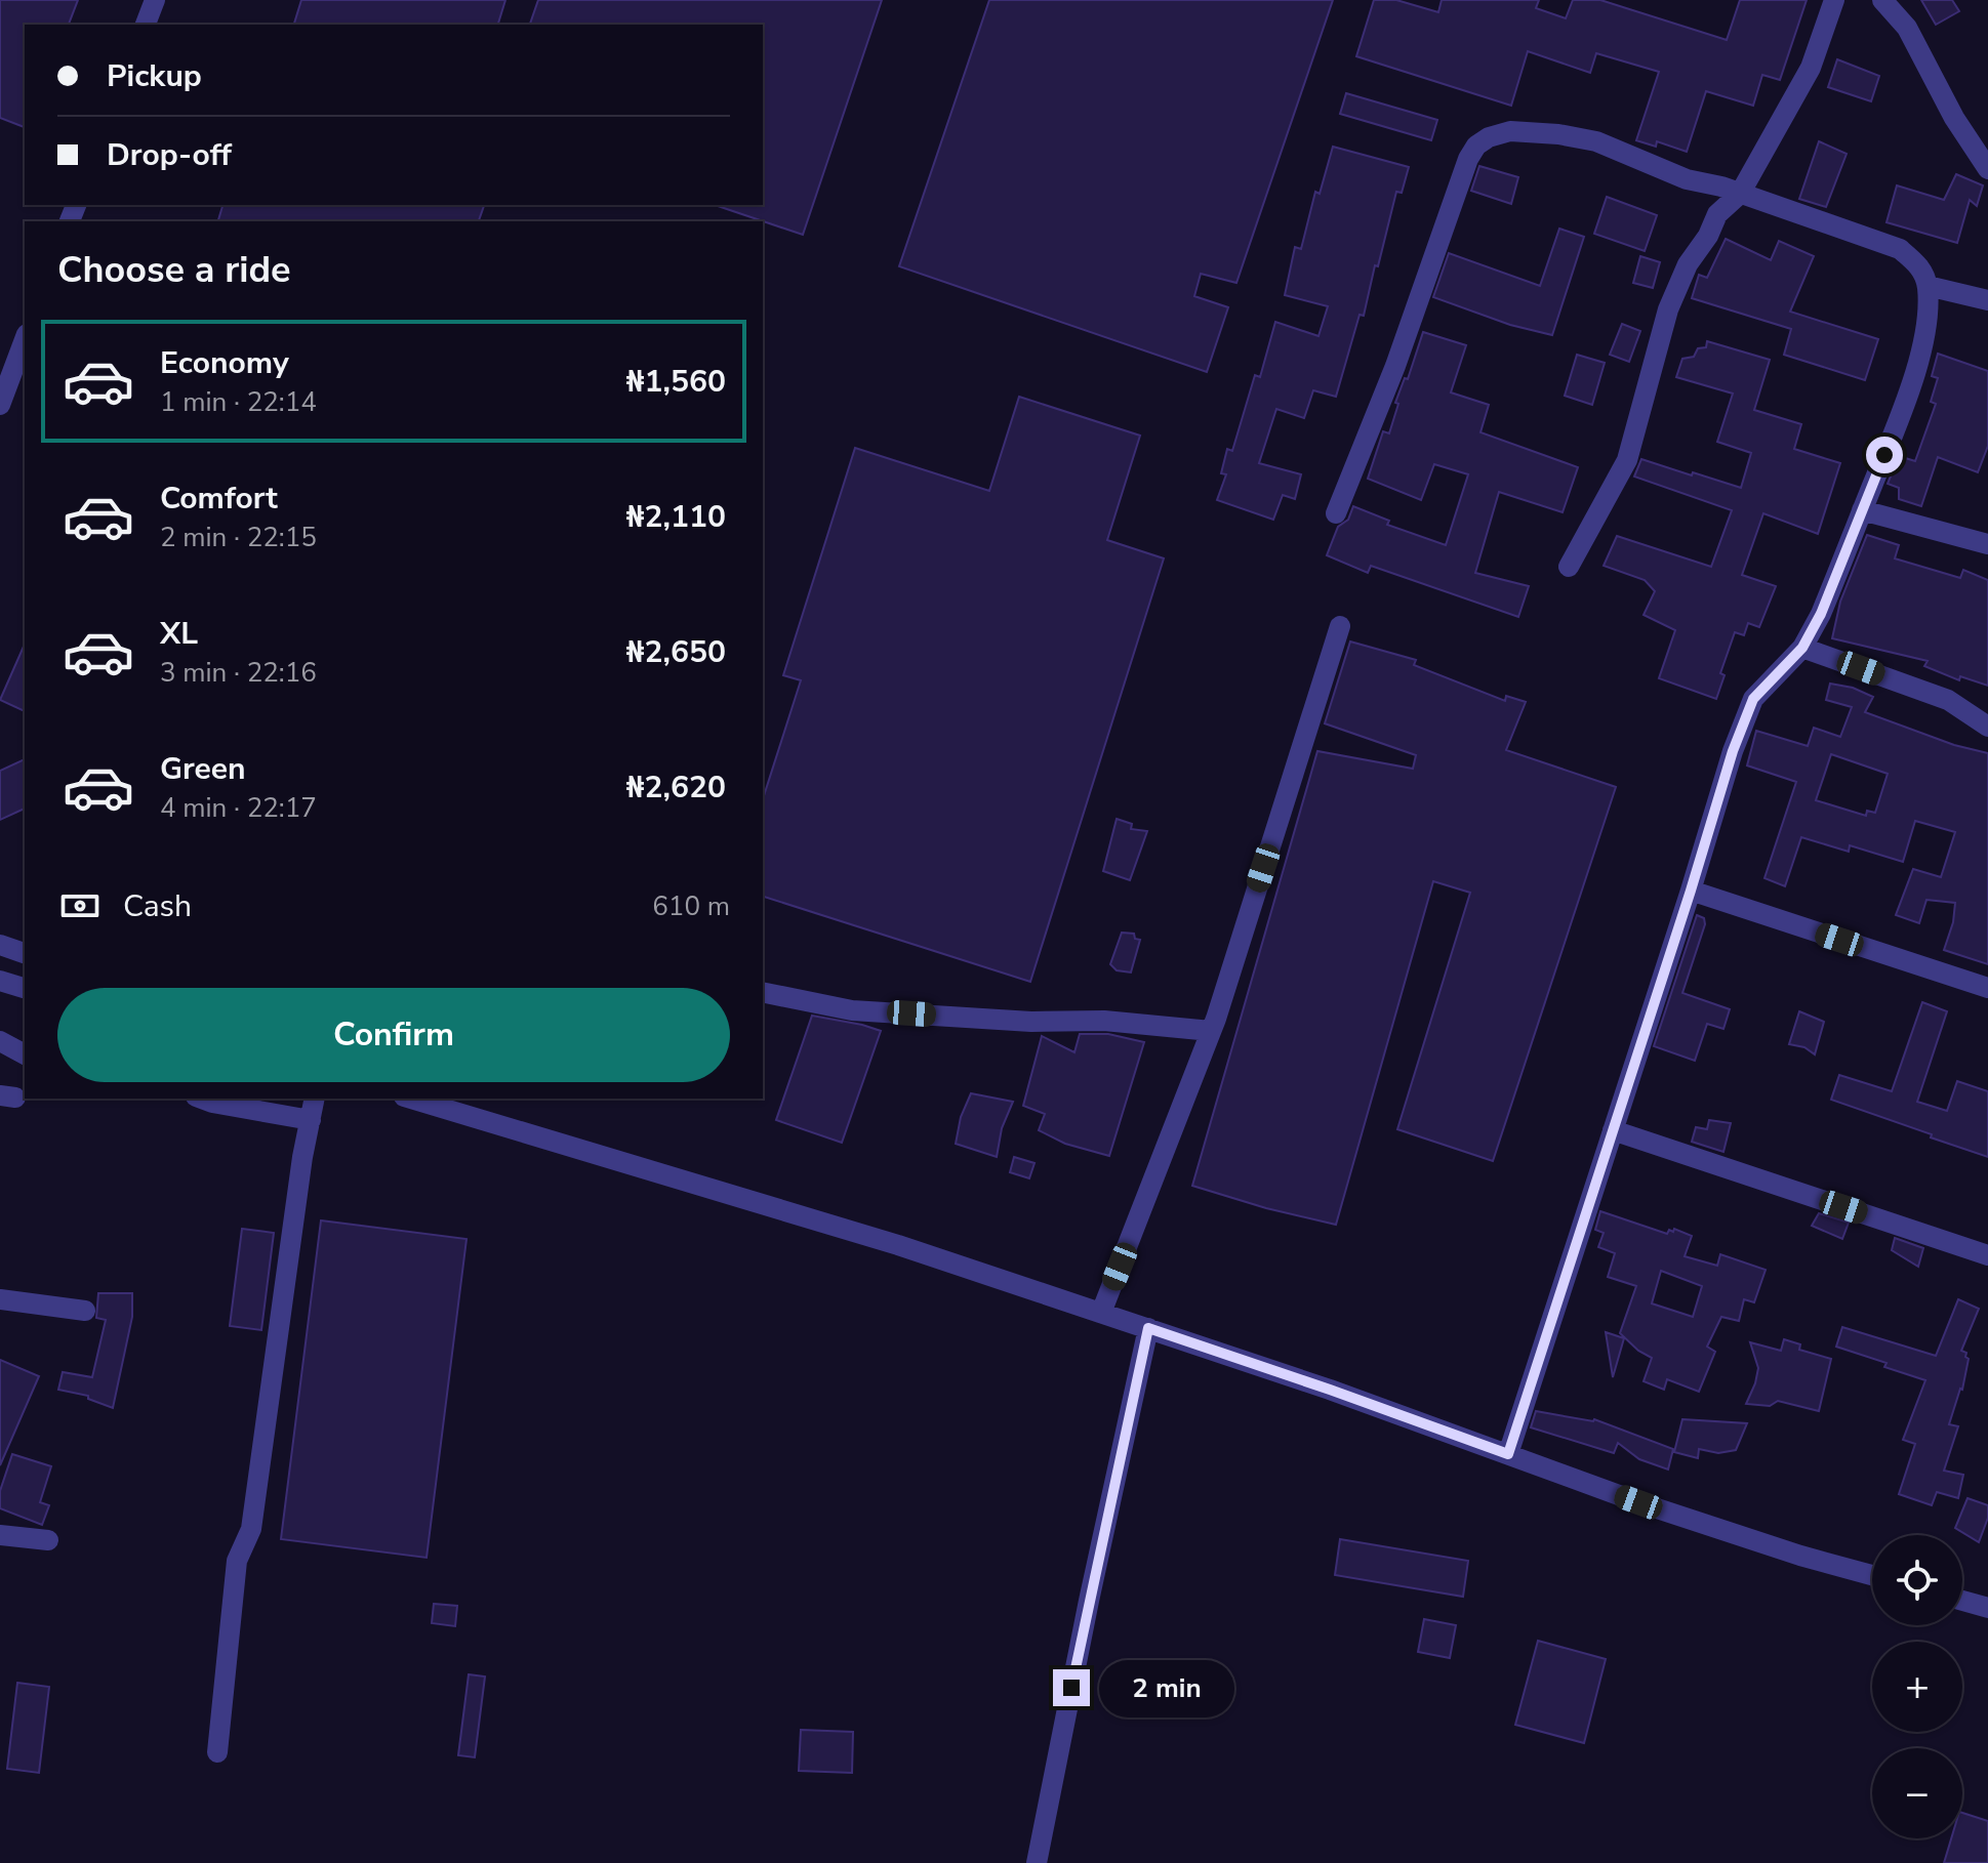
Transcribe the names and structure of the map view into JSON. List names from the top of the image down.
{
  "page": {
    "banner": ["Pickup", "Drop-off"],
    "heading": "Choose a ride",
    "list": [
      {
        "name": "Economy",
        "note": "1 min · 22:14",
        "value": "₦1,560"
      },
      {
        "name": "Comfort",
        "note": "2 min · 22:15",
        "value": "₦2,110"
      },
      {
        "name": "XL",
        "note": "3 min · 22:16",
        "value": "₦2,650"
      },
      {
        "name": "Green",
        "note": "4 min · 22:17",
        "value": "₦2,620"
      }
    ],
    "pay": ["Cash", "610 m"],
    "buttons": "Confirm",
    "map_buttons": ["+", "−"],
    "bubble": "2 min"
  }
}
